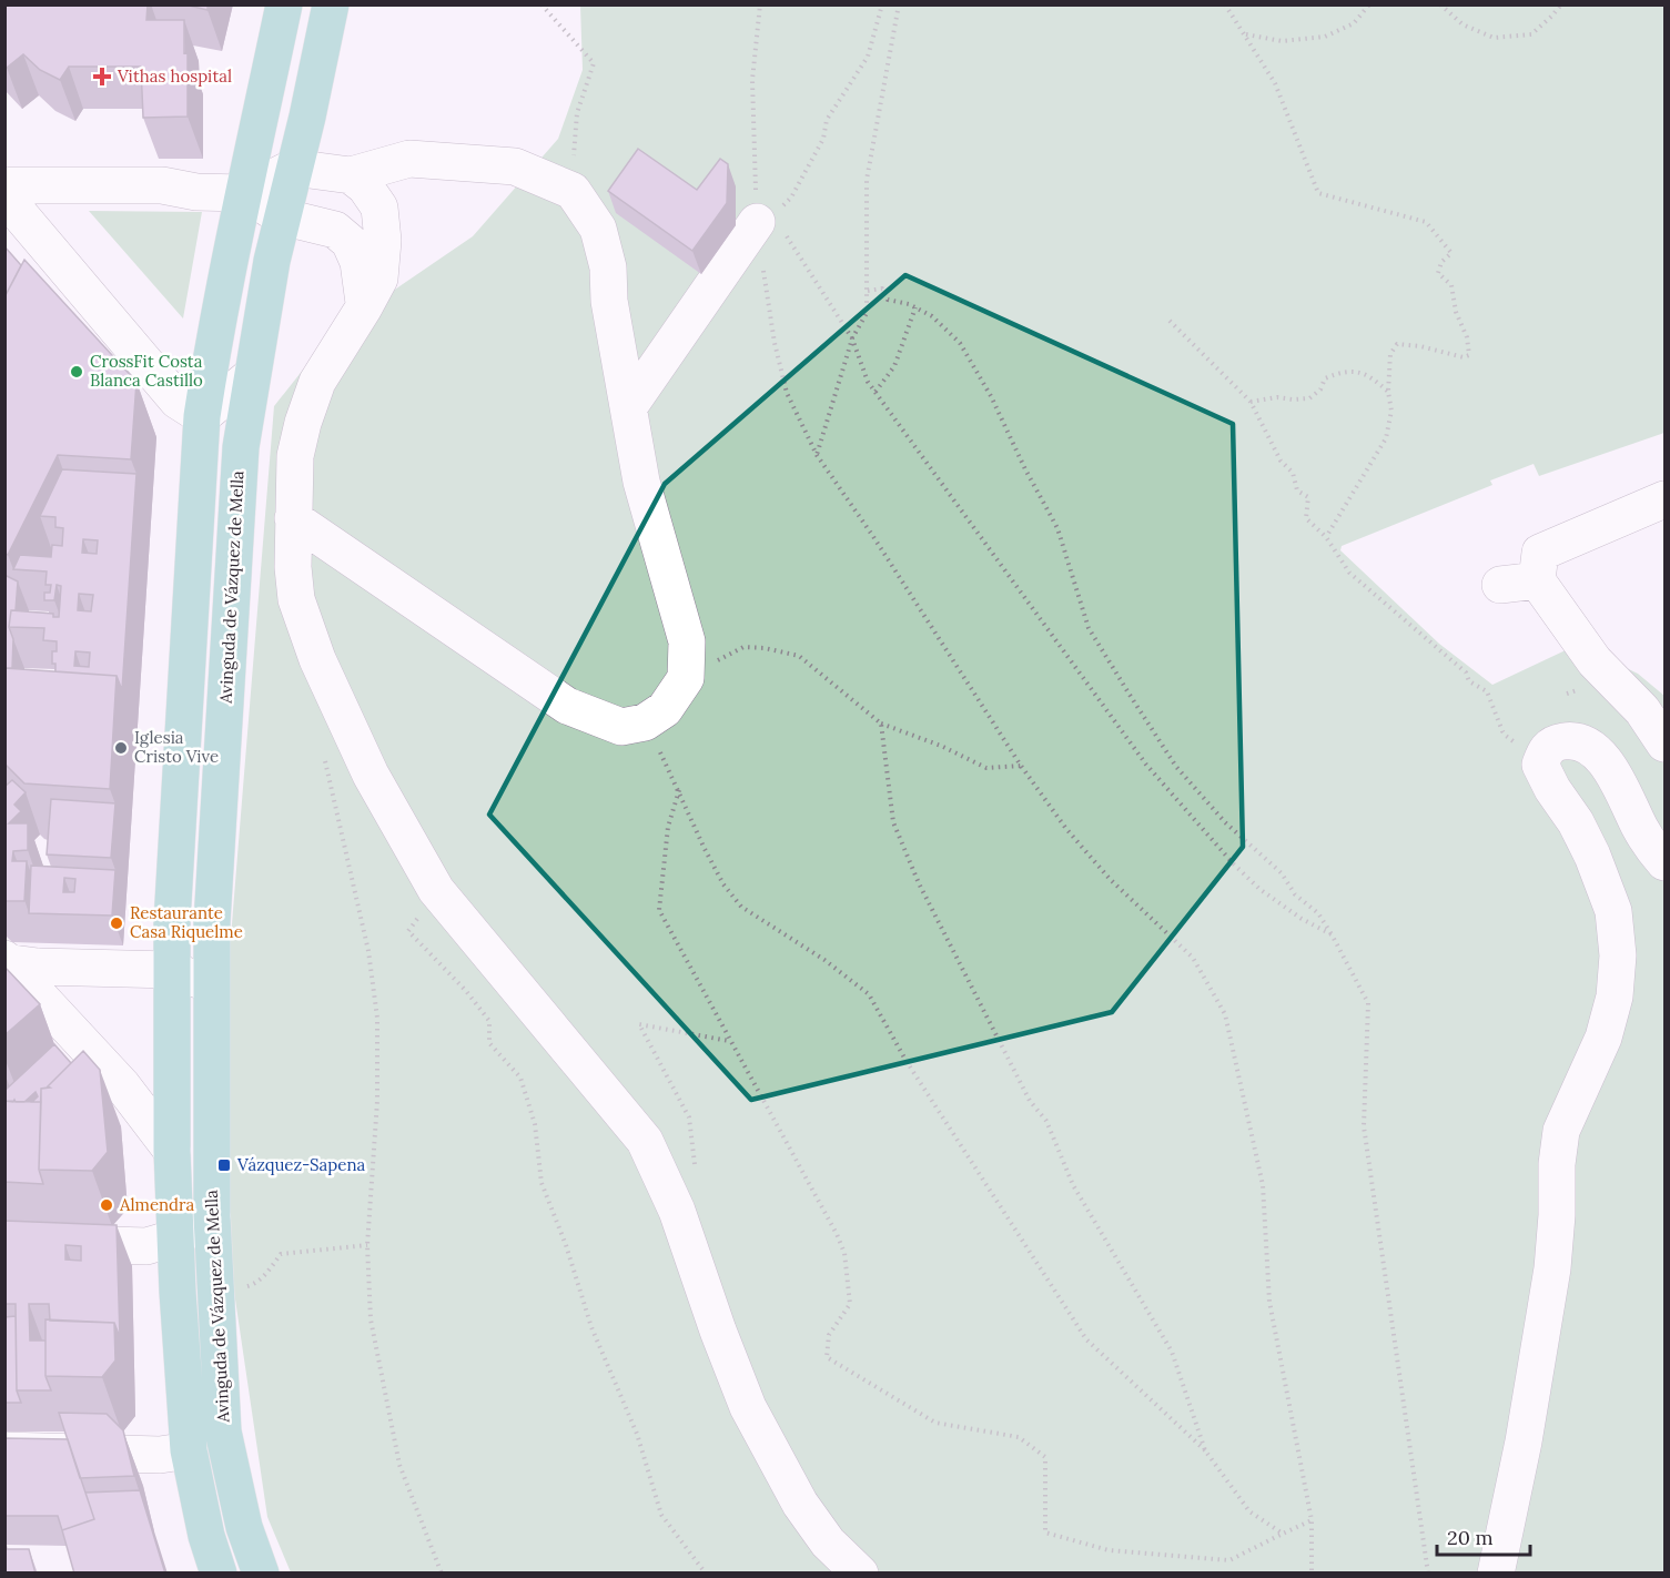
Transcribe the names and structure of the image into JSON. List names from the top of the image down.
{
  "streets": {
    "main road": ["Avinguda de Vázquez de Mella"]
  },
  "places": {
    "health": ["Vithas hospital"],
    "other": [
      "CrossFit Costa Blanca Castillo",
      "Iglesia Cristo Vive",
      "Restaurante Casa Riquelme",
      "Almendra"
    ],
    "transit": ["Vázquez-Sapena"]
  },
  "scale_bar": "20 m"
}
